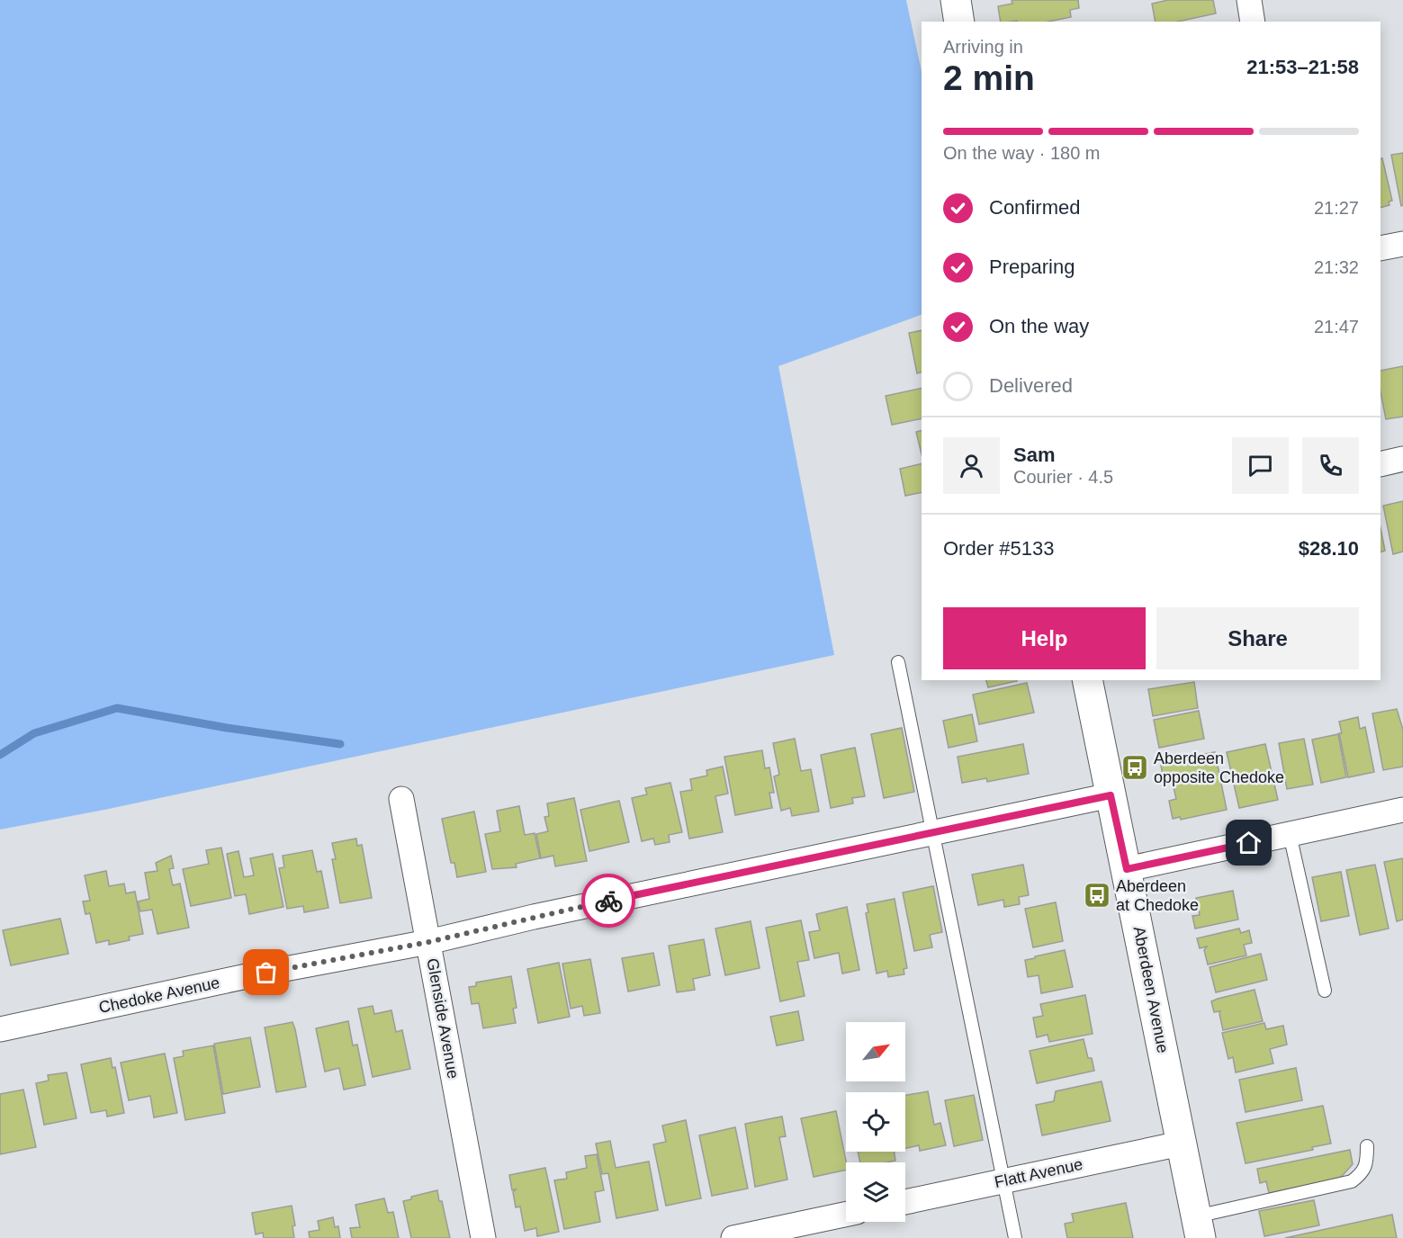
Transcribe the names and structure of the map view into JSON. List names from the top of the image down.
{
  "streets": {
    "main road": ["Aberdeen Avenue"],
    "street": ["Chedoke Avenue", "Glenside Avenue", "Flatt Avenue"]
  },
  "crossings": [
    ["Aberdeen Avenue", "Chedoke Avenue"],
    ["Aberdeen Avenue", "Flatt Avenue"],
    ["Chedoke Avenue", "Glenside Avenue"]
  ],
  "places": {
    "bus stop": ["Aberdeen opposite Chedoke", "Aberdeen at Chedoke"]
  },
  "north": "top right",
  "page": {
    "heading": ["2 min", "Arriving in", "21:53–21:58"],
    "panel": [
      "Sam",
      "Courier · 4.5",
      "Order #5133",
      "$28.10"
    ],
    "bar": "On the way · 180 m",
    "list": [
      ["Confirmed", "21:27"],
      ["Preparing", "21:32"],
      ["On the way", "21:47"],
      "Delivered"
    ],
    "buttons": ["Help", "Share"]
  }
}
